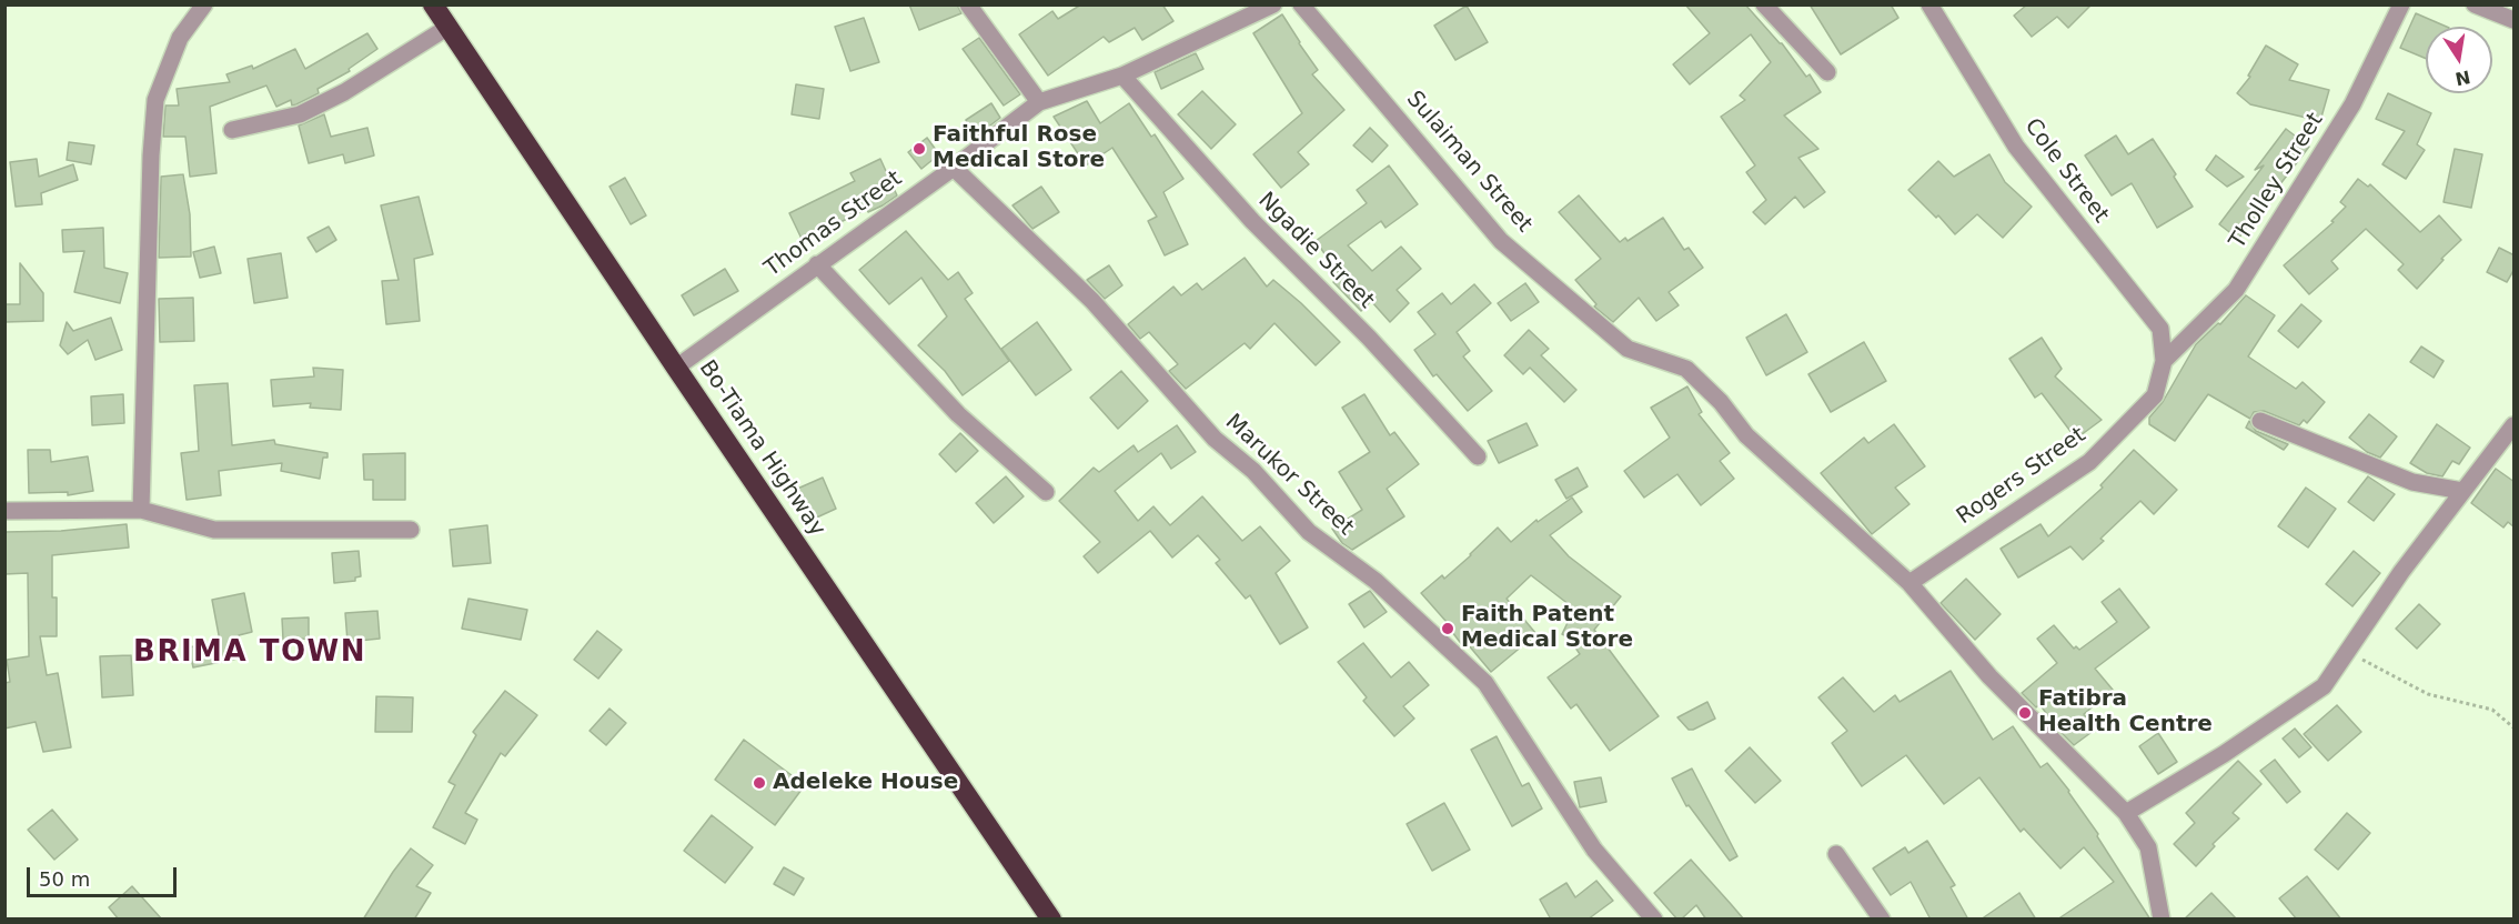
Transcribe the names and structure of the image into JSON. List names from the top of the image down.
{
  "streets": {
    "highway": ["Bo-Tiama Highway"],
    "street": [
      "Sulaiman Street",
      "Cole Street",
      "Tholley Street",
      "Thomas Street",
      "Ngadie Street",
      "Marukor Street",
      "Rogers Street"
    ]
  },
  "crossings": [
    ["Sulaiman Street", "Rogers Street"],
    ["Cole Street", "Tholley Street"],
    ["Cole Street", "Rogers Street"],
    ["Tholley Street", "Rogers Street"],
    ["Thomas Street", "Ngadie Street"],
    ["Thomas Street", "Bo-Tiama Highway"],
    ["Thomas Street", "Marukor Street"]
  ],
  "districts": ["BRIMA TOWN"],
  "places": [
    "Faithful Rose Medical Store",
    "Faith Patent Medical Store",
    "Fatibra Health Centre",
    "Adeleke House"
  ],
  "scale_bar": "50 m",
  "north": "bottom"
}
